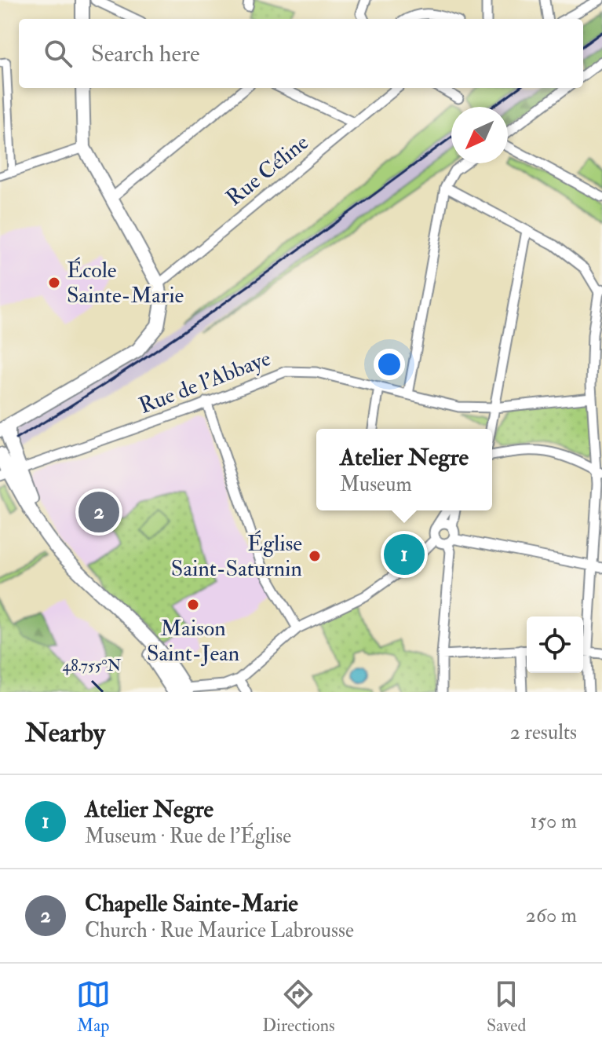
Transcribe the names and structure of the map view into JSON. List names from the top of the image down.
{
  "streets": {
    "street": ["Rue Céline", "Rue de l'Abbaye"]
  },
  "places": ["École Sainte-Marie", "Église Saint-Saturnin", "Maison Saint-Jean"],
  "north": "bottom left",
  "page": {
    "search": "Search here",
    "popup": ["Atelier Negre", "Museum"],
    "pins": ["2", "1"],
    "heading": ["Nearby", "2 results"],
    "list": [
      {
        "mark": "1",
        "name": "Atelier Negre",
        "note": "Museum · Rue de l'Église",
        "value": "150 m"
      },
      {
        "mark": "2",
        "name": "Chapelle Sainte-Marie",
        "note": "Church · Rue Maurice Labrousse",
        "value": "260 m"
      }
    ],
    "nav": ["Map", "Directions", "Saved"]
  },
  "coordinates": ["48.755°N"]
}
